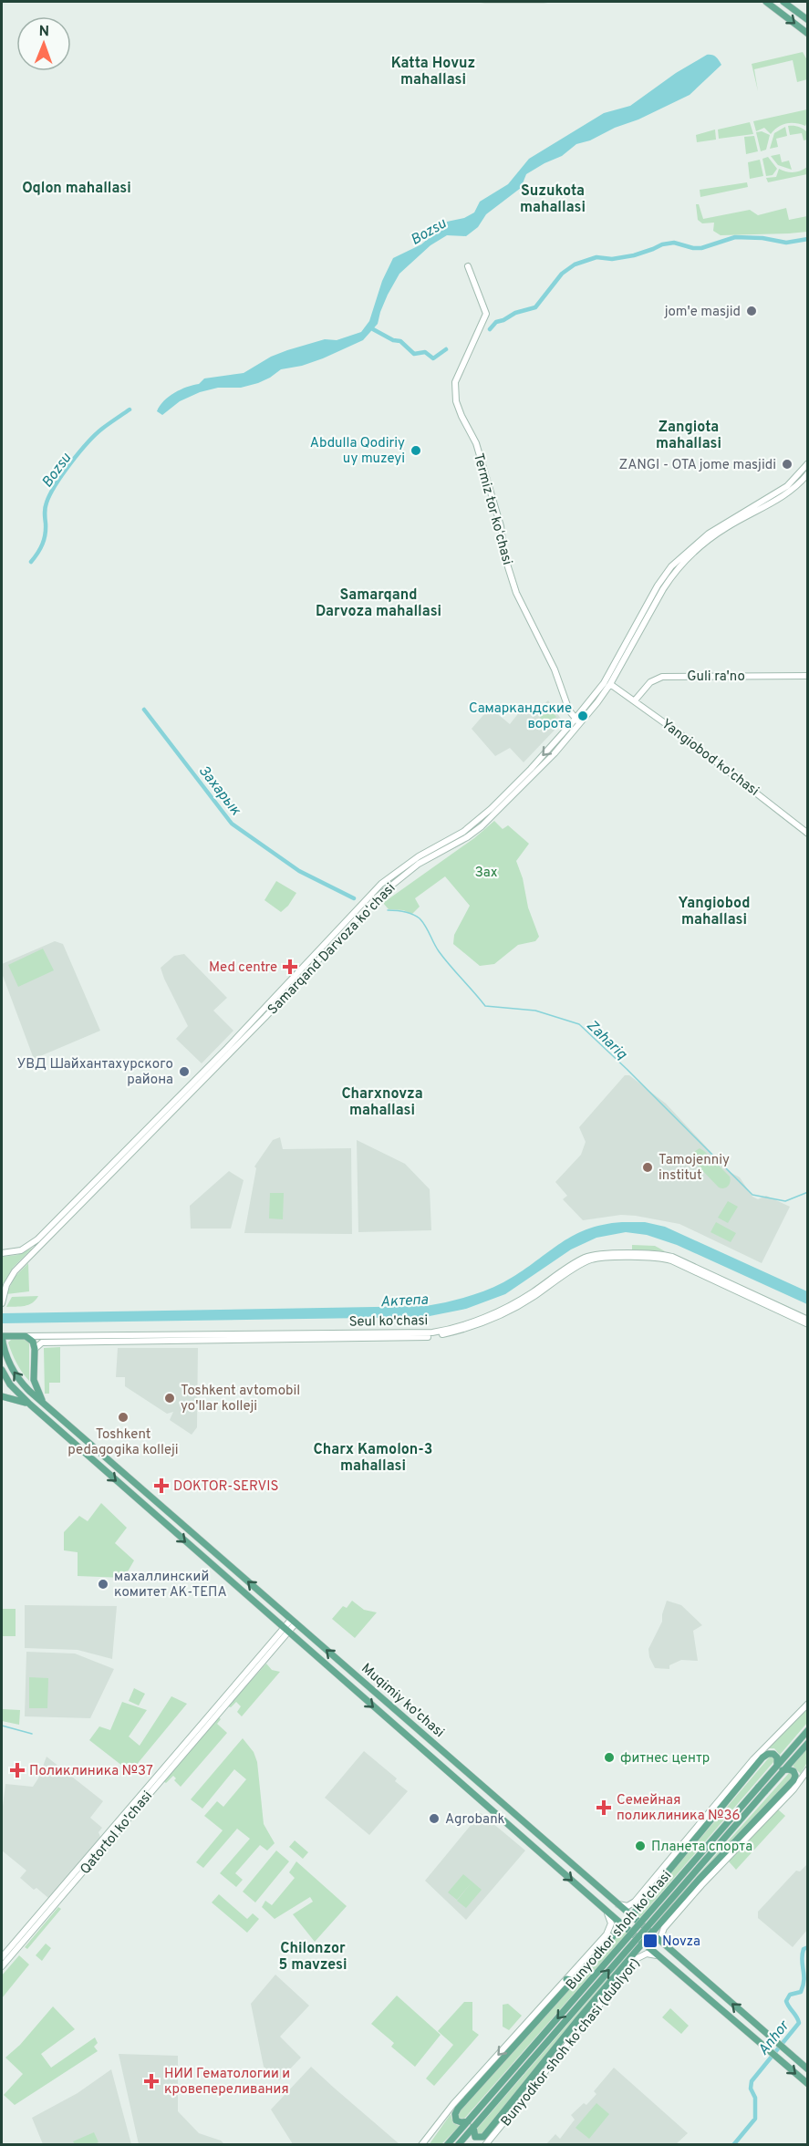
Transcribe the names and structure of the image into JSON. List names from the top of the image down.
{
  "streets": {
    "main road": [
      "Termiz tor koʻchasi",
      "Guli ra'no",
      "Yangiobod ko'chasi",
      "Samarqand Darvoza koʻchasi",
      "Seul ko'chasi",
      "Muqimiy ko'chasi",
      "Qatortol ko'chasi",
      "Bunyodkor shoh ko'chasi",
      "Bunyodkor shoh koʻchasi (dublyor)"
    ]
  },
  "crossings": [
    ["Termiz tor koʻchasi", "Samarqand Darvoza koʻchasi"],
    ["Guli ra'no", "Yangiobod ko'chasi"],
    ["Yangiobod ko'chasi", "Samarqand Darvoza koʻchasi"],
    ["Seul ko'chasi", "Muqimiy ko'chasi"],
    ["Muqimiy ko'chasi", "Qatortol ko'chasi"],
    ["Muqimiy ko'chasi", "Bunyodkor shoh koʻchasi (dublyor)"]
  ],
  "districts": [
    "Katta Hovuz mahallasi",
    "Oqlon mahallasi",
    "Suzukota mahallasi",
    "Zangiota mahallasi",
    "Samarqand Darvoza mahallasi",
    "Yangiobod mahallasi",
    "Charxnovza mahallasi",
    "Charx Kamolon-3 mahallasi",
    "Chilonzor 5 mavzesi"
  ],
  "water": [
    "Bozsu",
    "Захарык",
    "Zahariq",
    "Актепа",
    "Anhor"
  ],
  "parks": ["Зах"],
  "places": {
    "other": [
      "jom'e masjid",
      "Abdulla Qodiriy uy muzeyi",
      "ZANGI - OTA jome masjidi",
      "Самаркандские ворота",
      "УВД Шайхантахурского района",
      "Tamojenniy institut",
      "Toshkent avtomobil yo'llar kolleji",
      "Toshkent pedagogika kolleji",
      "махаллинский комитет АК-ТЕПА",
      "фитнес центр",
      "Agrobank",
      "Планета спорта"
    ],
    "health": [
      "Med centre",
      "DOKTOR-SERVIS",
      "Поликлиника №37",
      "Семейная поликлиника №36",
      "НИИ Гематологии и кровепереливания"
    ],
    "transit": ["Novza"]
  },
  "north": "top"
}
